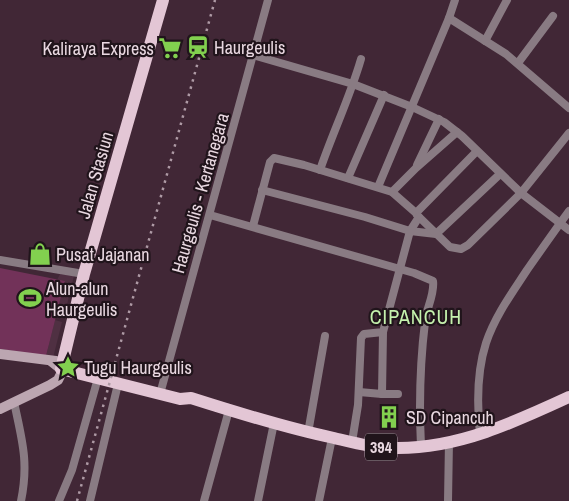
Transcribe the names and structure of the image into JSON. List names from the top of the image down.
{
  "streets": {
    "main road": ["Jalan Stasiun", "394"],
    "street": ["Haurgeulis - Kertanegara"]
  },
  "crossings": [
    ["Jalan Stasiun", "394"],
    ["Haurgeulis - Kertanegara", "394"]
  ],
  "districts": ["CIPANCUH"],
  "places": {
    "station": ["Haurgeulis"],
    "supermarket": ["Kaliraya Express"],
    "shop": ["Pusat Jajanan"],
    "sports": ["Alun-alun Haurgeulis"],
    "place": ["Tugu Haurgeulis"],
    "building": ["SD Cipancuh"]
  }
}
